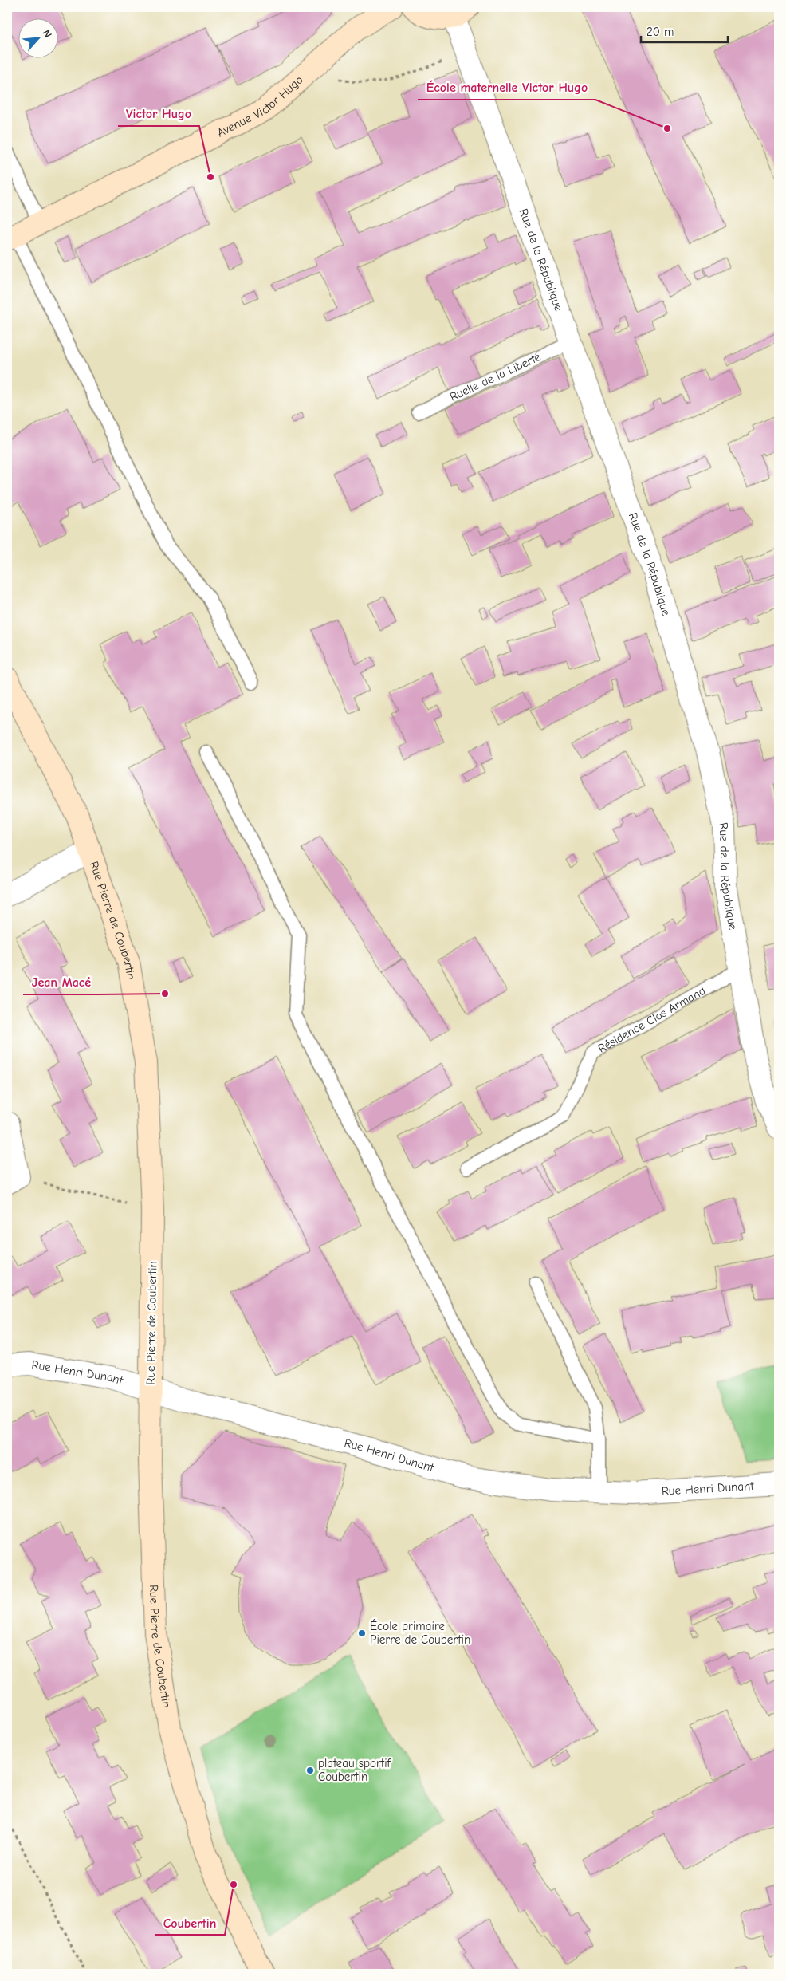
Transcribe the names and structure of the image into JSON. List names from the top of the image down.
{
  "streets": {
    "street": [
      "Avenue Victor Hugo",
      "Rue de la République",
      "Rue Pierre de Coubertin",
      "Rue Henri Dunant"
    ],
    "lane": ["Ruelle de la Liberté", "Résidence Clos Armand"]
  },
  "crossings": [
    ["Rue de la République", "Ruelle de la Liberté"],
    ["Rue de la République", "Résidence Clos Armand"],
    ["Rue Pierre de Coubertin", "Rue Henri Dunant"]
  ],
  "places": [
    "École maternelle Victor Hugo",
    "Victor Hugo",
    "Jean Macé",
    "École primaire Pierre de Coubertin",
    "plateau sportif Coubertin",
    "Coubertin"
  ],
  "scale_bar": "20 m",
  "north": "top right"
}
